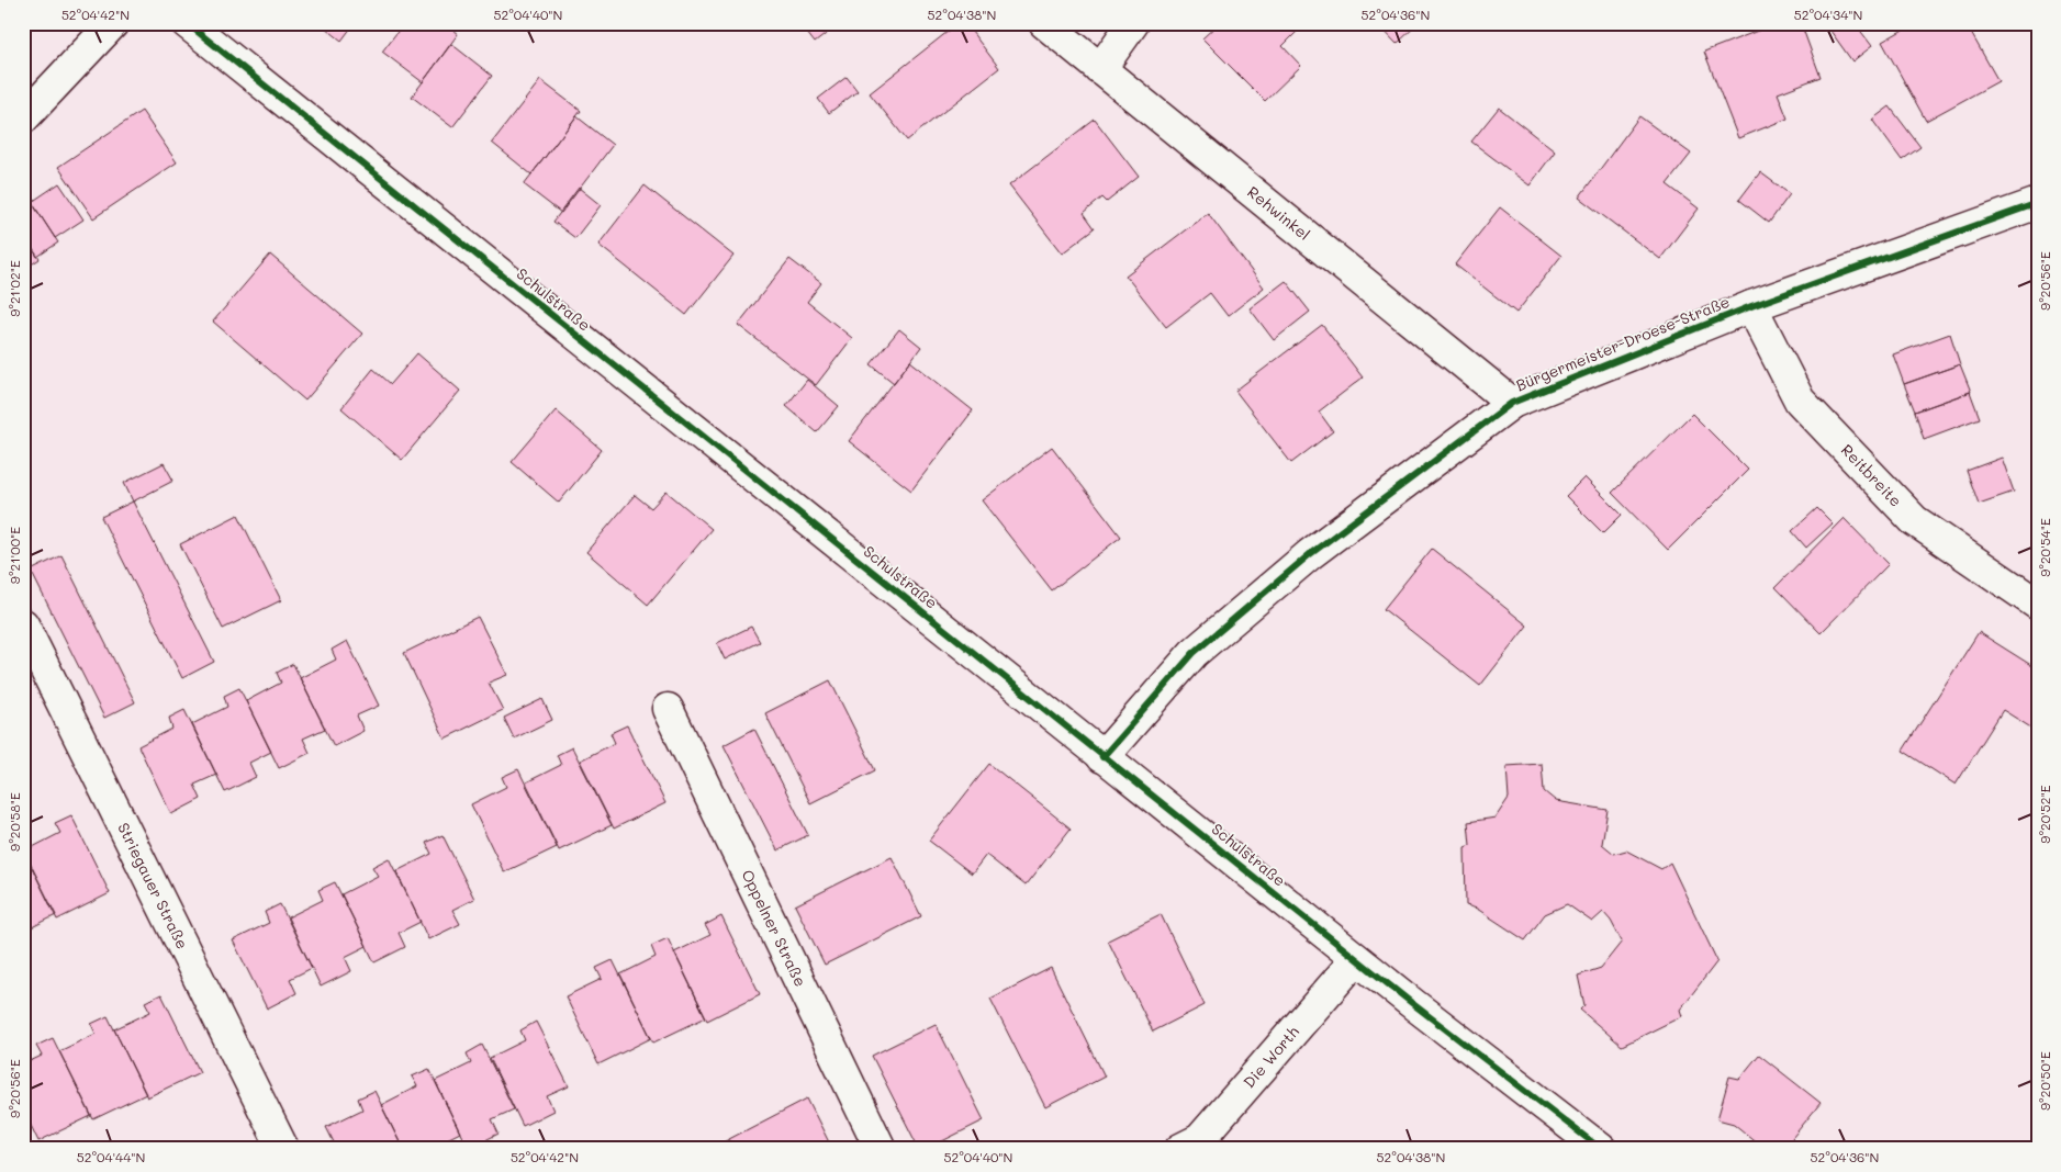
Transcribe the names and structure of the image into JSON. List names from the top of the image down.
{
  "streets": {
    "street": [
      "Rehwinkel",
      "Schulstraße",
      "Bürgermeister-Droese-Straße",
      "Reitbreite",
      "Striegauer Straße",
      "Oppelner Straße",
      "Die Worth"
    ]
  },
  "crossings": [
    ["Rehwinkel", "Bürgermeister-Droese-Straße"],
    ["Schulstraße", "Bürgermeister-Droese-Straße"],
    ["Schulstraße", "Die Worth"],
    ["Bürgermeister-Droese-Straße", "Reitbreite"]
  ],
  "coordinates": [
    "52°04'42\"N",
    "52°04'40\"N",
    "52°04'38\"N",
    "52°04'36\"N",
    "52°04'34\"N",
    "9°20'56\"E",
    "9°21'02\"E",
    "9°20'54\"E",
    "9°21'00\"E",
    "9°20'52\"E",
    "9°20'58\"E",
    "9°20'50\"E",
    "52°04'44\"N"
  ]
}
